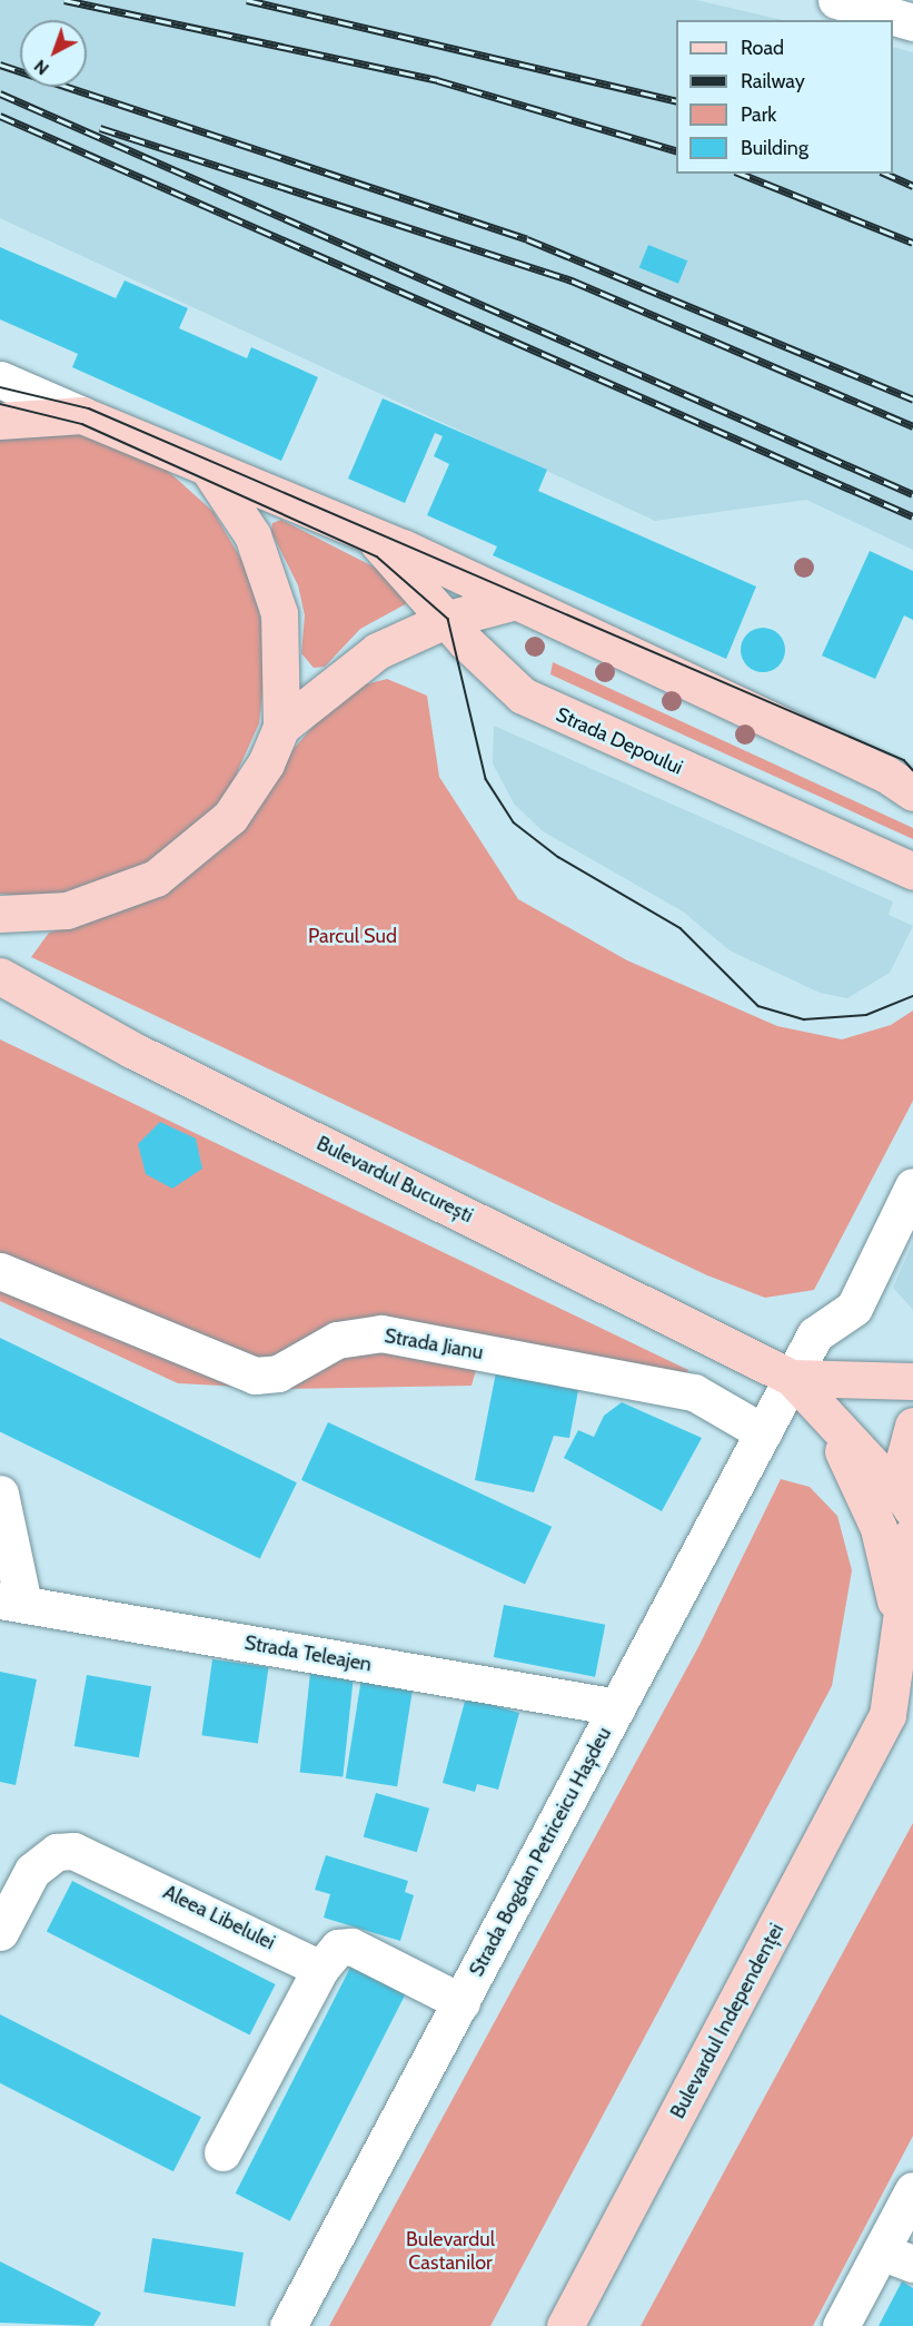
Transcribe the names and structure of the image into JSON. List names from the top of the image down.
{
  "streets": {
    "main road": ["Strada Depoului", "Bulevardul București", "Bulevardul Independenței"],
    "street": [
      "Strada Jianu",
      "Strada Teleajen",
      "Strada Bogdan Petriceicu Hașdeu",
      "Aleea Libelulei"
    ]
  },
  "crossings": [
    ["Bulevardul București", "Strada Bogdan Petriceicu Hașdeu"],
    ["Bulevardul București", "Bulevardul Independenței"],
    ["Strada Jianu", "Strada Bogdan Petriceicu Hașdeu"],
    ["Strada Teleajen", "Strada Bogdan Petriceicu Hașdeu"]
  ],
  "parks": ["Parcul Sud", "Bulevardul Castanilor"],
  "legend": [
    "Road",
    "Railway",
    "Park",
    "Building"
  ],
  "north": "bottom left"
}
